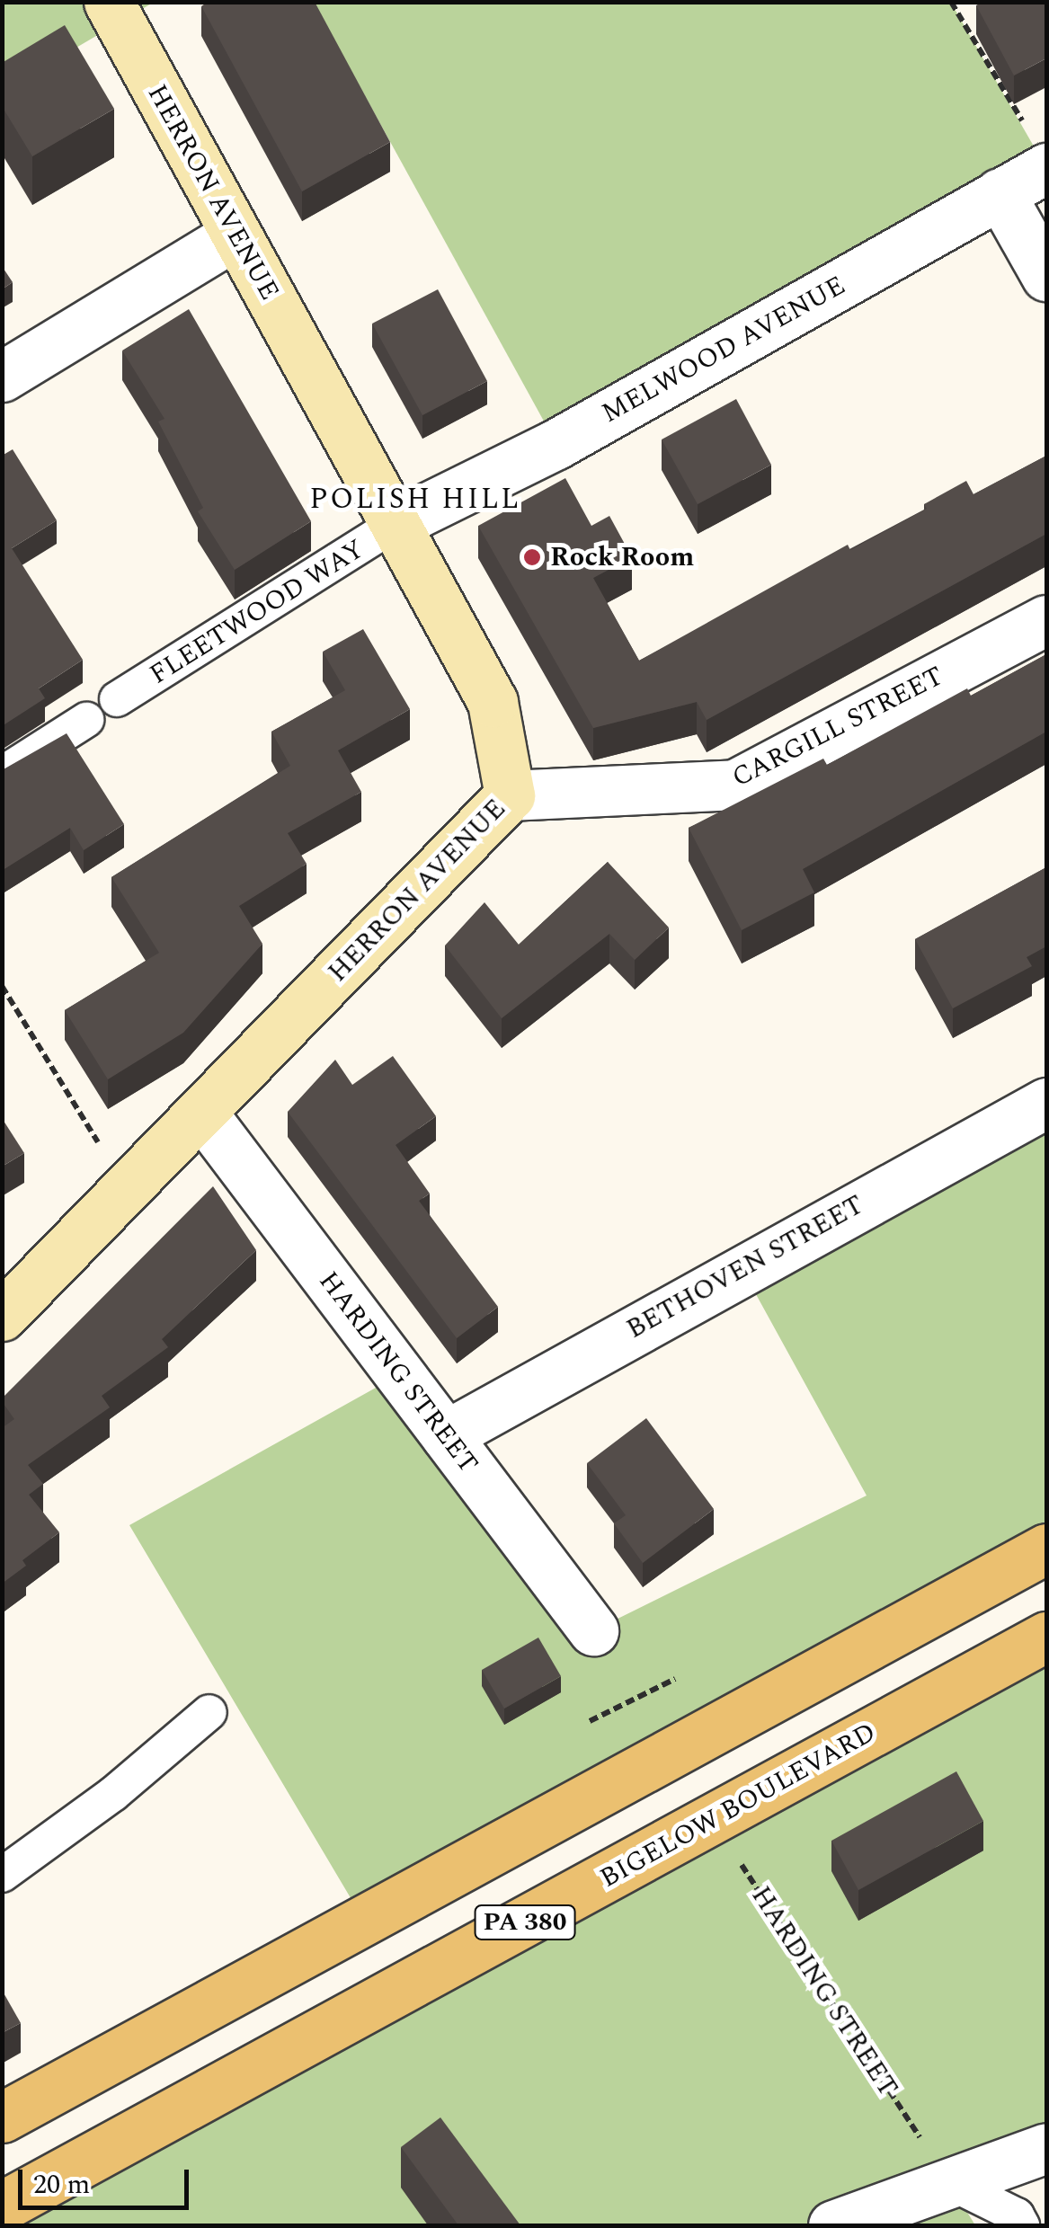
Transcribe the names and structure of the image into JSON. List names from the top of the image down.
{
  "streets": {
    "main road": ["BIGELOW BOULEVARD", "PA 380"],
    "street": [
      "HERRON AVENUE",
      "MELWOOD AVENUE",
      "CARGILL STREET",
      "BETHOVEN STREET",
      "HARDING STREET"
    ],
    "lane": ["FLEETWOOD WAY"]
  },
  "crossings": [
    ["HERRON AVENUE", "MELWOOD AVENUE"],
    ["HERRON AVENUE", "FLEETWOOD WAY"],
    ["HERRON AVENUE", "CARGILL STREET"],
    ["HERRON AVENUE", "HARDING STREET"],
    ["MELWOOD AVENUE", "FLEETWOOD WAY"],
    ["BETHOVEN STREET", "HARDING STREET"]
  ],
  "districts": ["POLISH HILL"],
  "places": ["Rock Room"],
  "scale_bar": "20 m"
}
